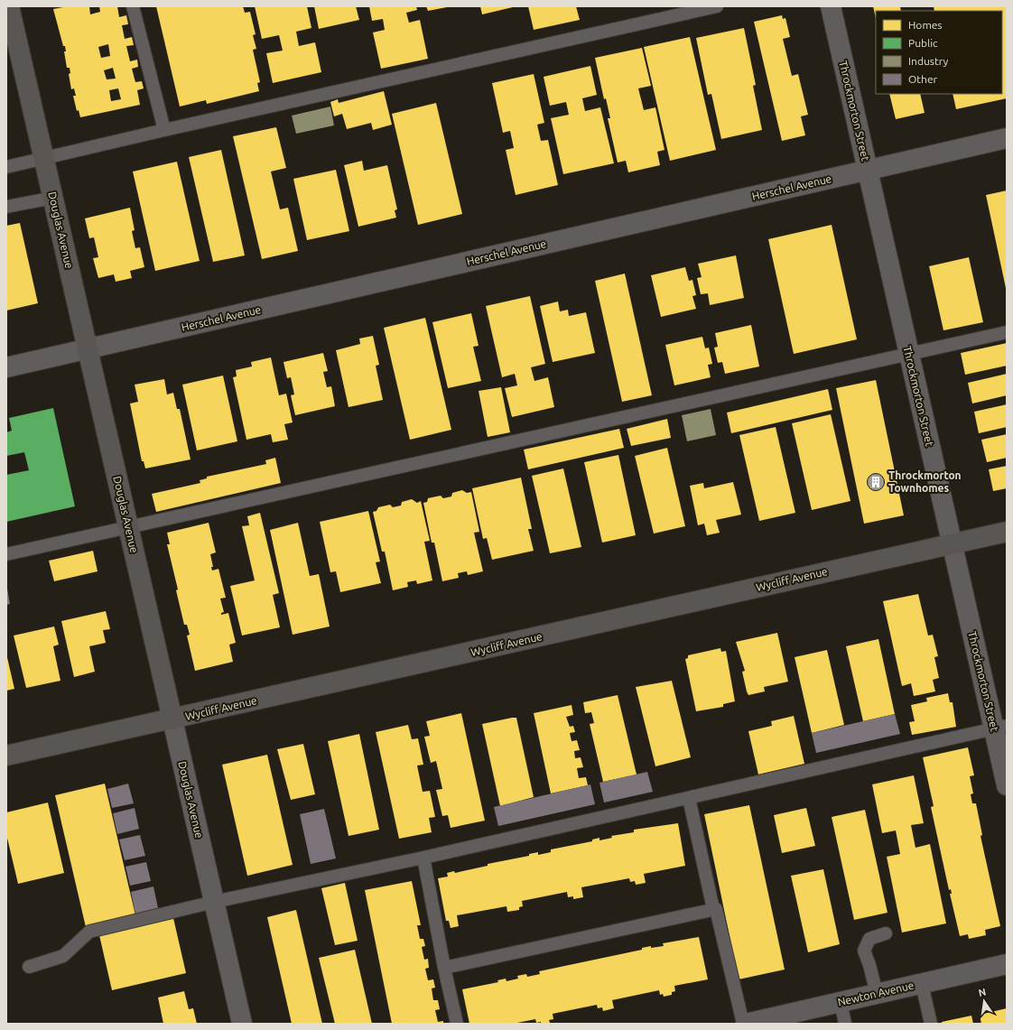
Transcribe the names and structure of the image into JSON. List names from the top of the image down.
{
  "streets": {
    "main road": ["Douglas Avenue", "Wycliff Avenue"],
    "street": ["Throckmorton Street", "Herschel Avenue", "Newton Avenue"]
  },
  "crossings": [
    ["Throckmorton Street", "Herschel Avenue"],
    ["Throckmorton Street", "Wycliff Avenue"],
    ["Herschel Avenue", "Douglas Avenue"],
    ["Douglas Avenue", "Wycliff Avenue"]
  ],
  "places": {
    "building": ["Throckmorton Townhomes"]
  },
  "legend": [
    "Homes",
    "Public",
    "Industry",
    "Other"
  ],
  "north": "top"
}
